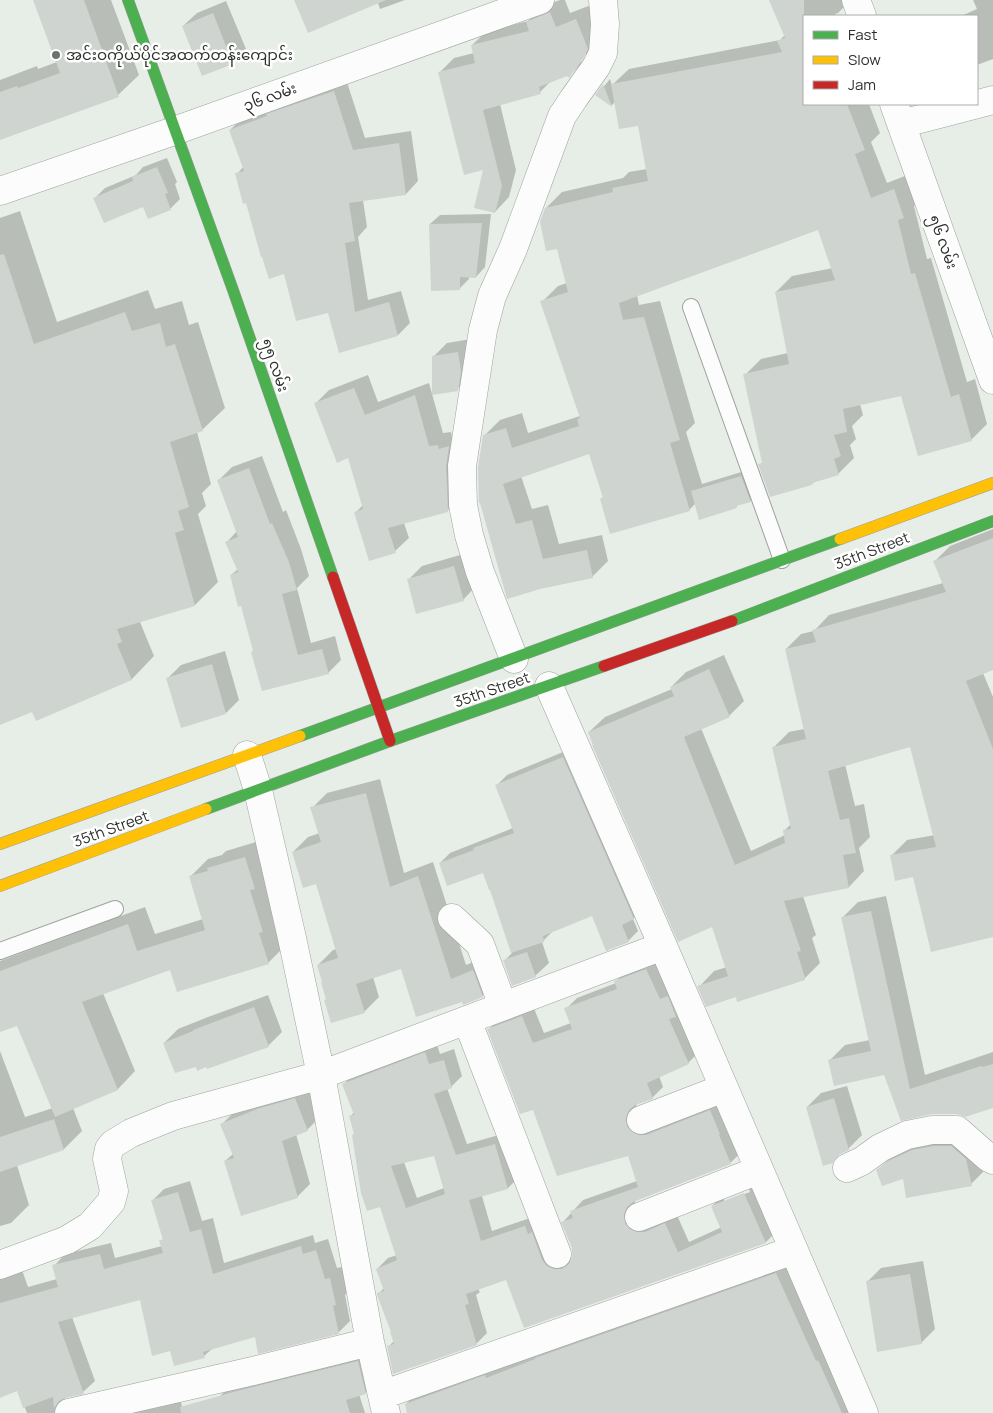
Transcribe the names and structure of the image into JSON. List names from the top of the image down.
{
  "streets": {
    "main road": ["၅၅ လမ်း", "35th Street"],
    "street": ["၃၆ လမ်း", "၅၆ လမ်း"]
  },
  "crossings": [
    ["၃၆ လမ်း", "၅၅ လမ်း"],
    ["၅၅ လမ်း", "35th Street"]
  ],
  "places": ["အင်းဝကိုယ်ပိုင်အထက်တန်းကျောင်း"],
  "legend": ["Fast", "Slow", "Jam"]
}
